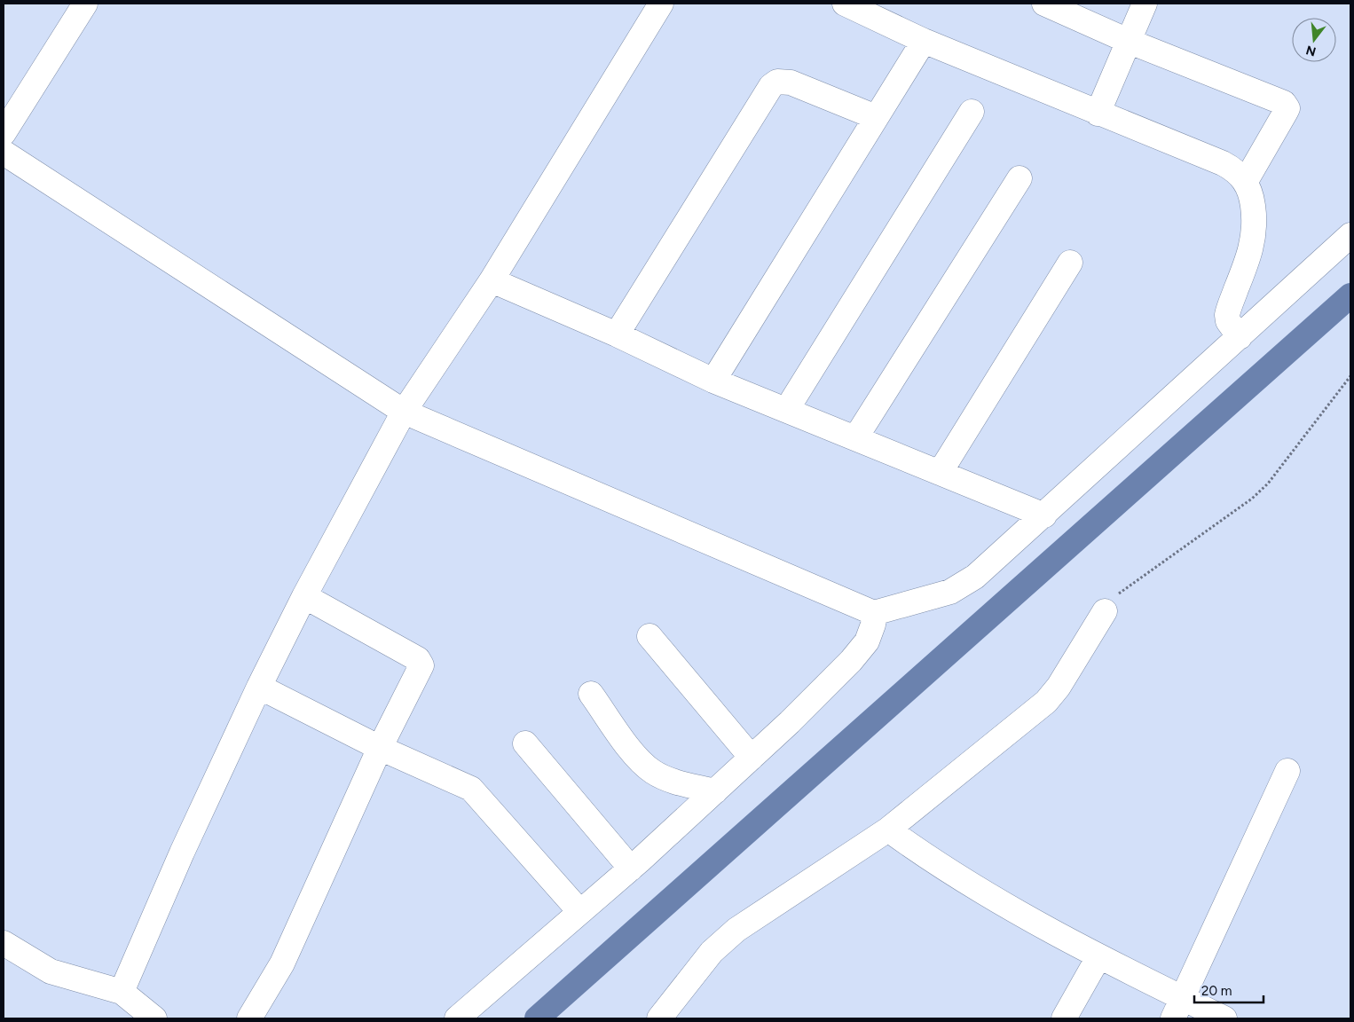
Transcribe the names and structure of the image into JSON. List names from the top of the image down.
{
  "scale_bar": "20 m",
  "north": "bottom"
}
